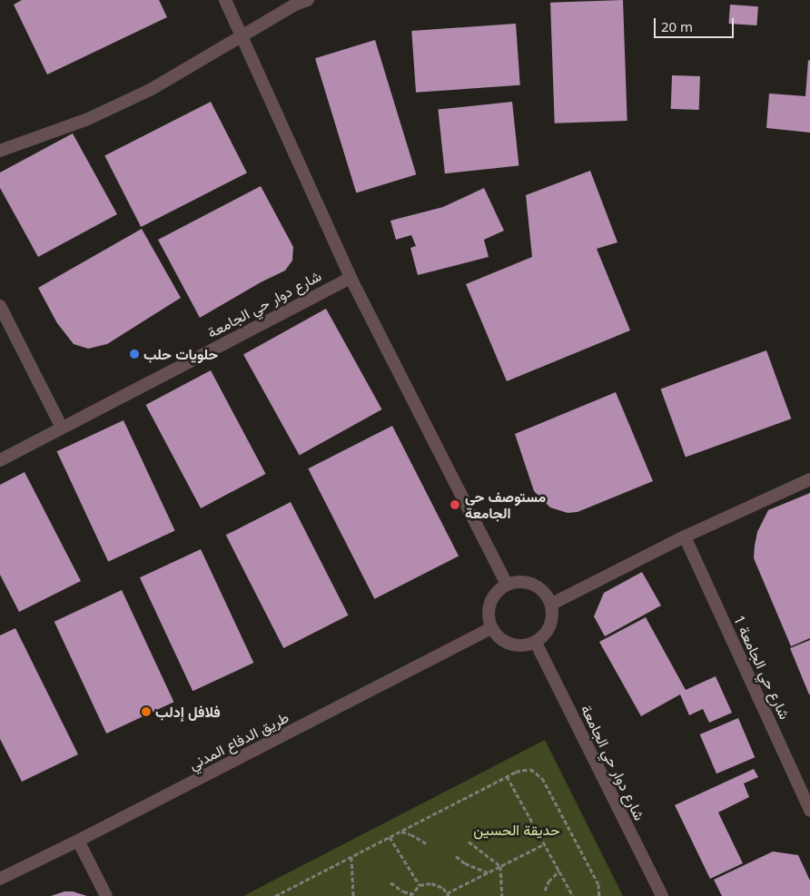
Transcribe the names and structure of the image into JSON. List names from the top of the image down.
{
  "streets": {
    "street": ["شارع دوار حي الجامعة", "شارع حي الجامعة 1", "طريق الدفاع المدني"]
  },
  "crossings": [
    ["شارع دوار حي الجامعة", "طريق الدفاع المدني"]
  ],
  "parks": ["حديقة الحسين"],
  "places": ["حلويات حلب", "مستوصف حي الجامعة", "فلافل إدلب"],
  "scale_bar": "20 m"
}
